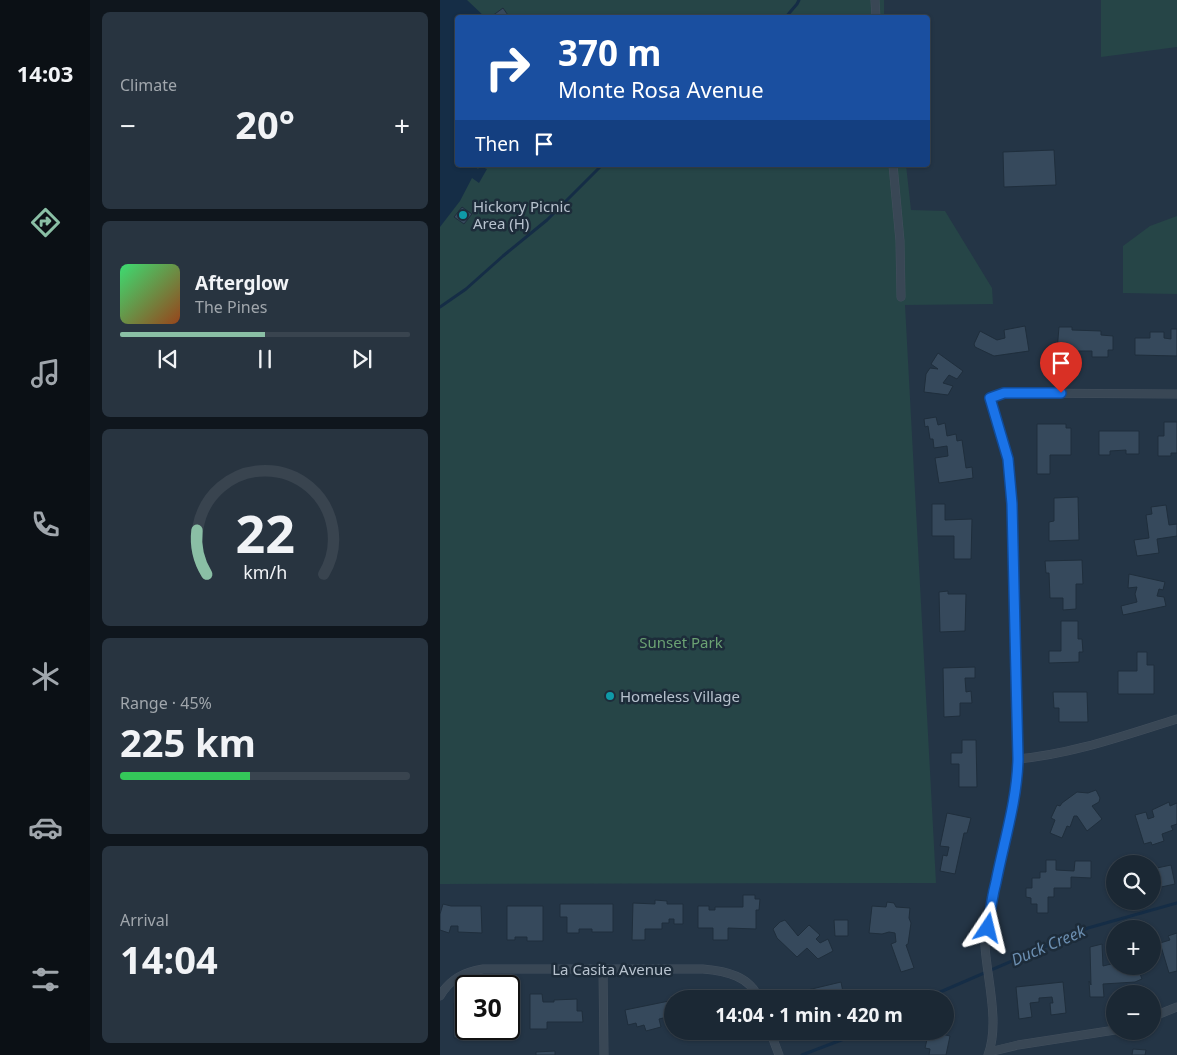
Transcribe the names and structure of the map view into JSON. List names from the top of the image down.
{
  "streets": {
    "street": ["La Casita Avenue"]
  },
  "water": ["Duck Creek"],
  "parks": ["Sunset Park"],
  "places": ["Hickory Picnic Area (H)", "Homeless Village"],
  "page": {
    "tabs": "14:03",
    "tile": [
      "Climate",
      ["Range · 45%", "225 km"],
      ["Arrival", "14:04"]
    ],
    "turn": ["370 m", "Monte Rosa Avenue"],
    "heat": ["−", "20°", "+"],
    "then": "Then",
    "song": ["Afterglow", "The Pines"],
    "map_buttons": ["+", "−"],
    "limit": "30",
    "trip": "14:04 · 1 min · 420 m",
    "gauge": ["22", "km/h"]
  }
}
